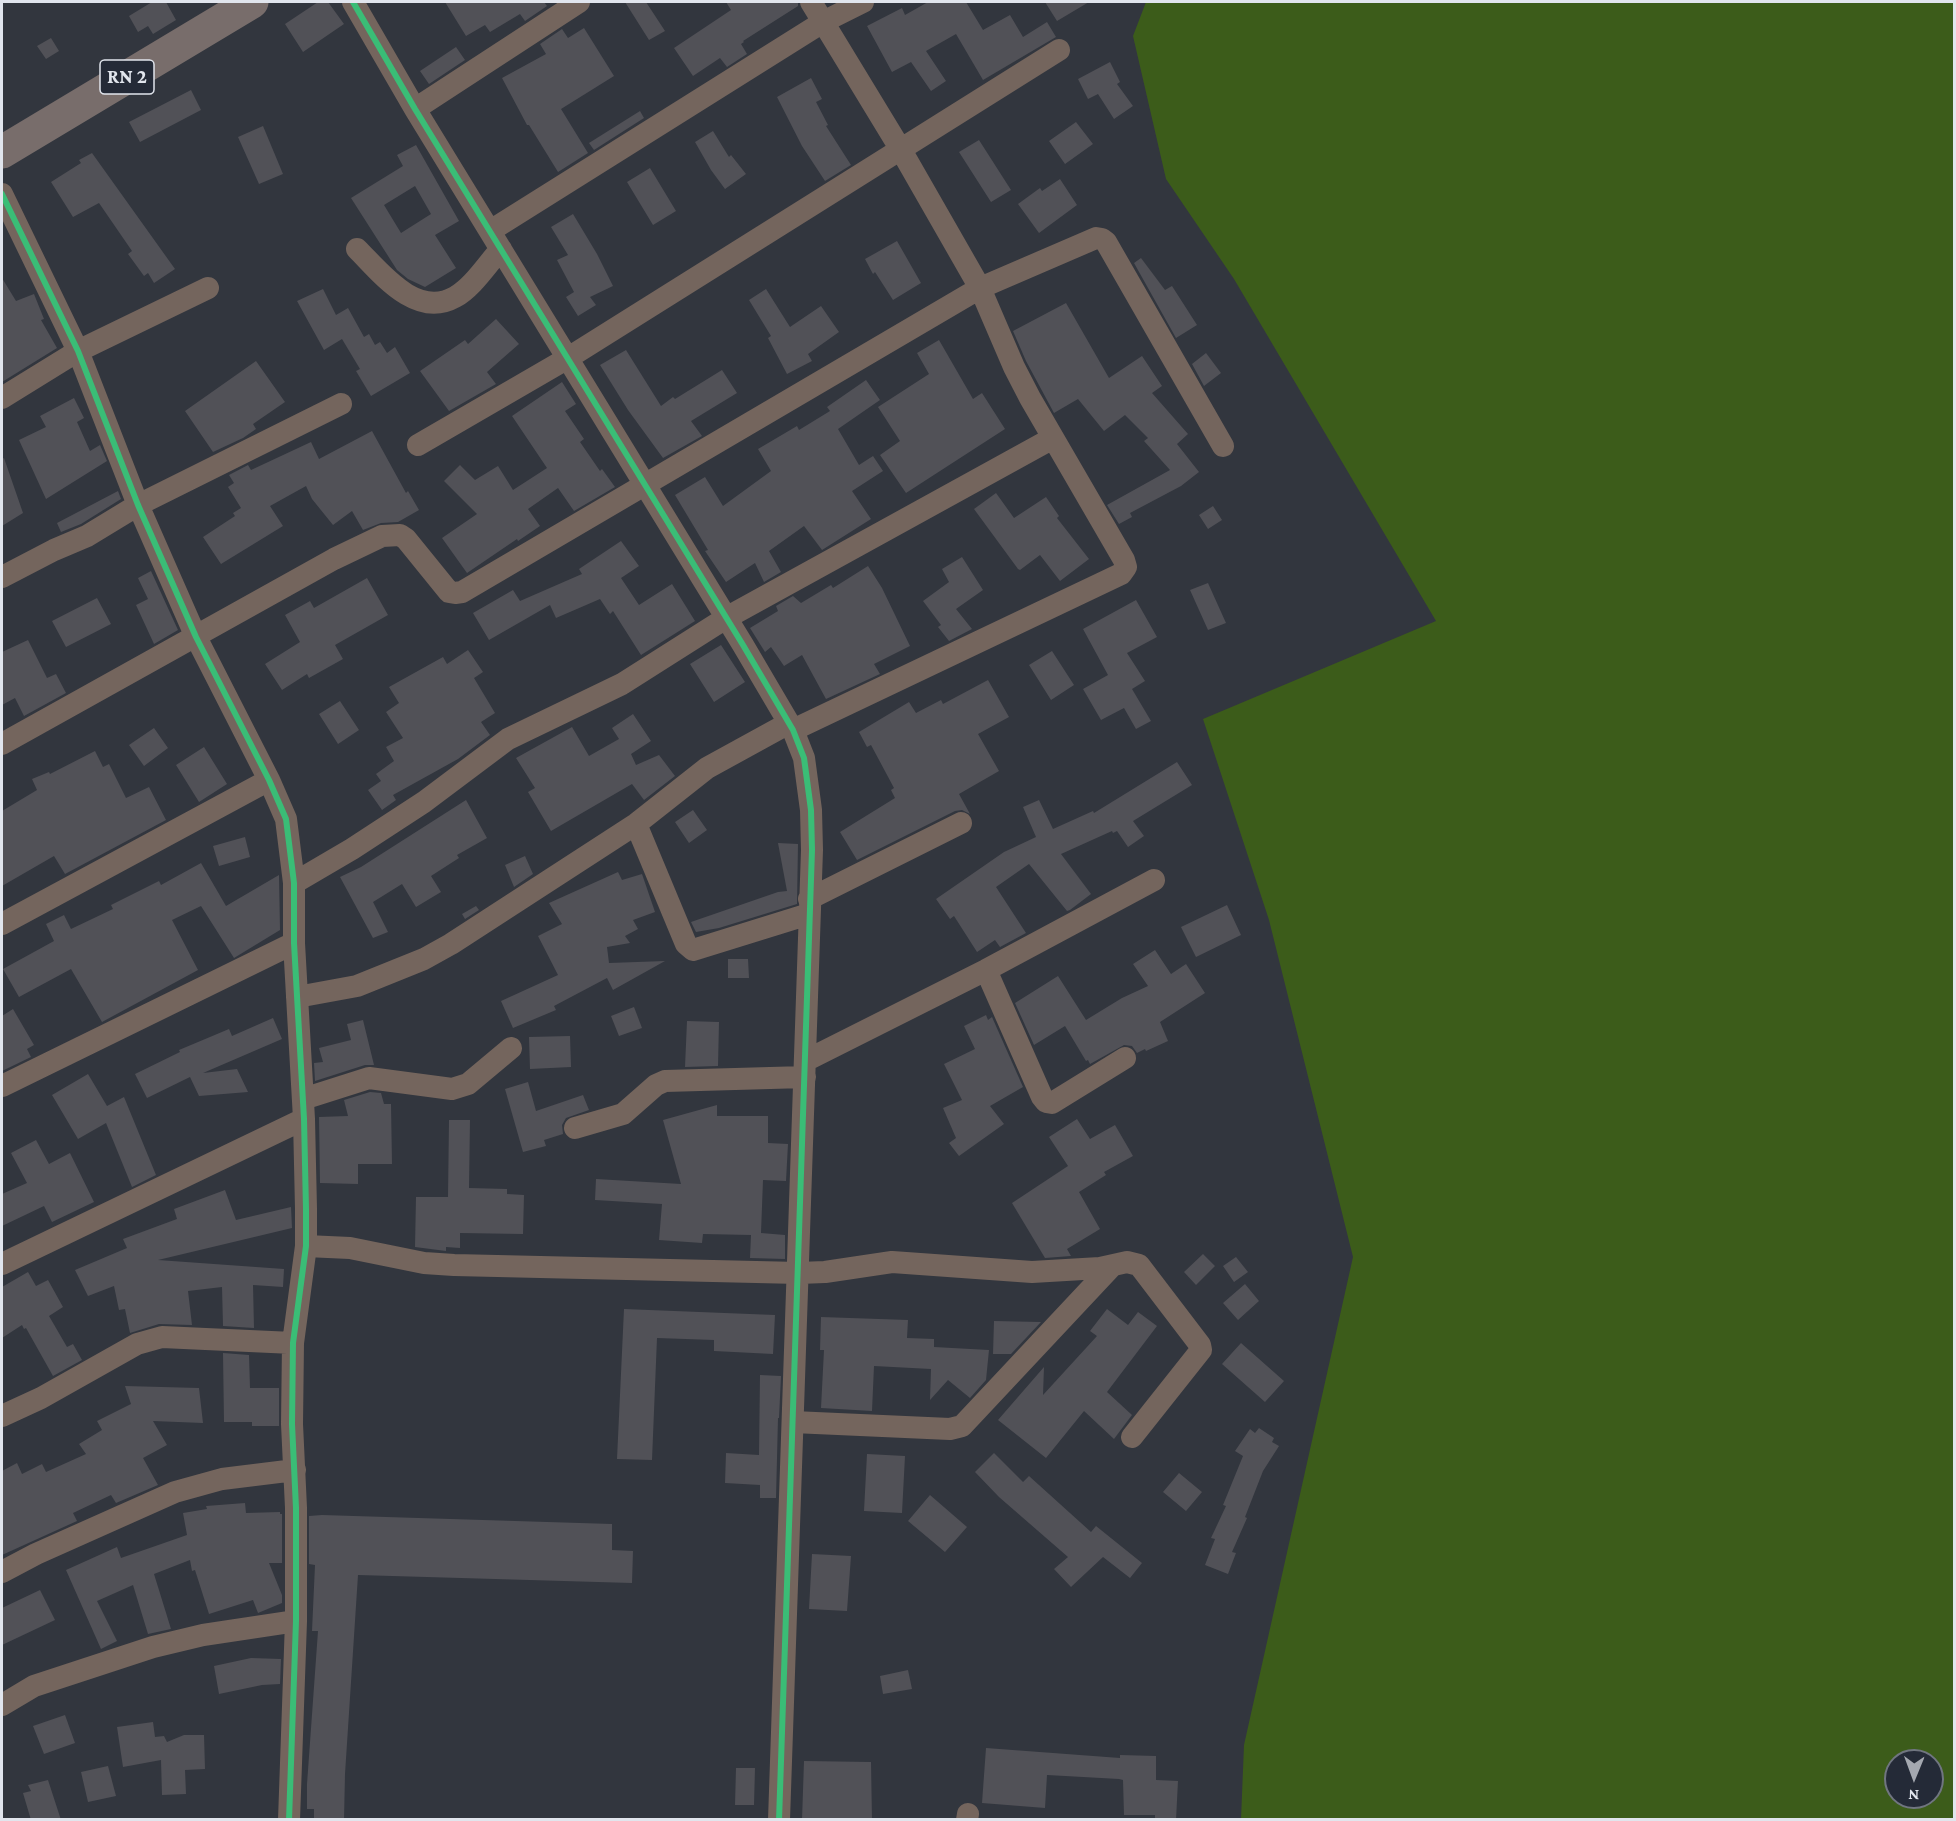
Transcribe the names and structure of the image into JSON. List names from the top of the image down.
{
  "streets": {
    "highway": ["RN 2"]
  },
  "north": "bottom"
}
